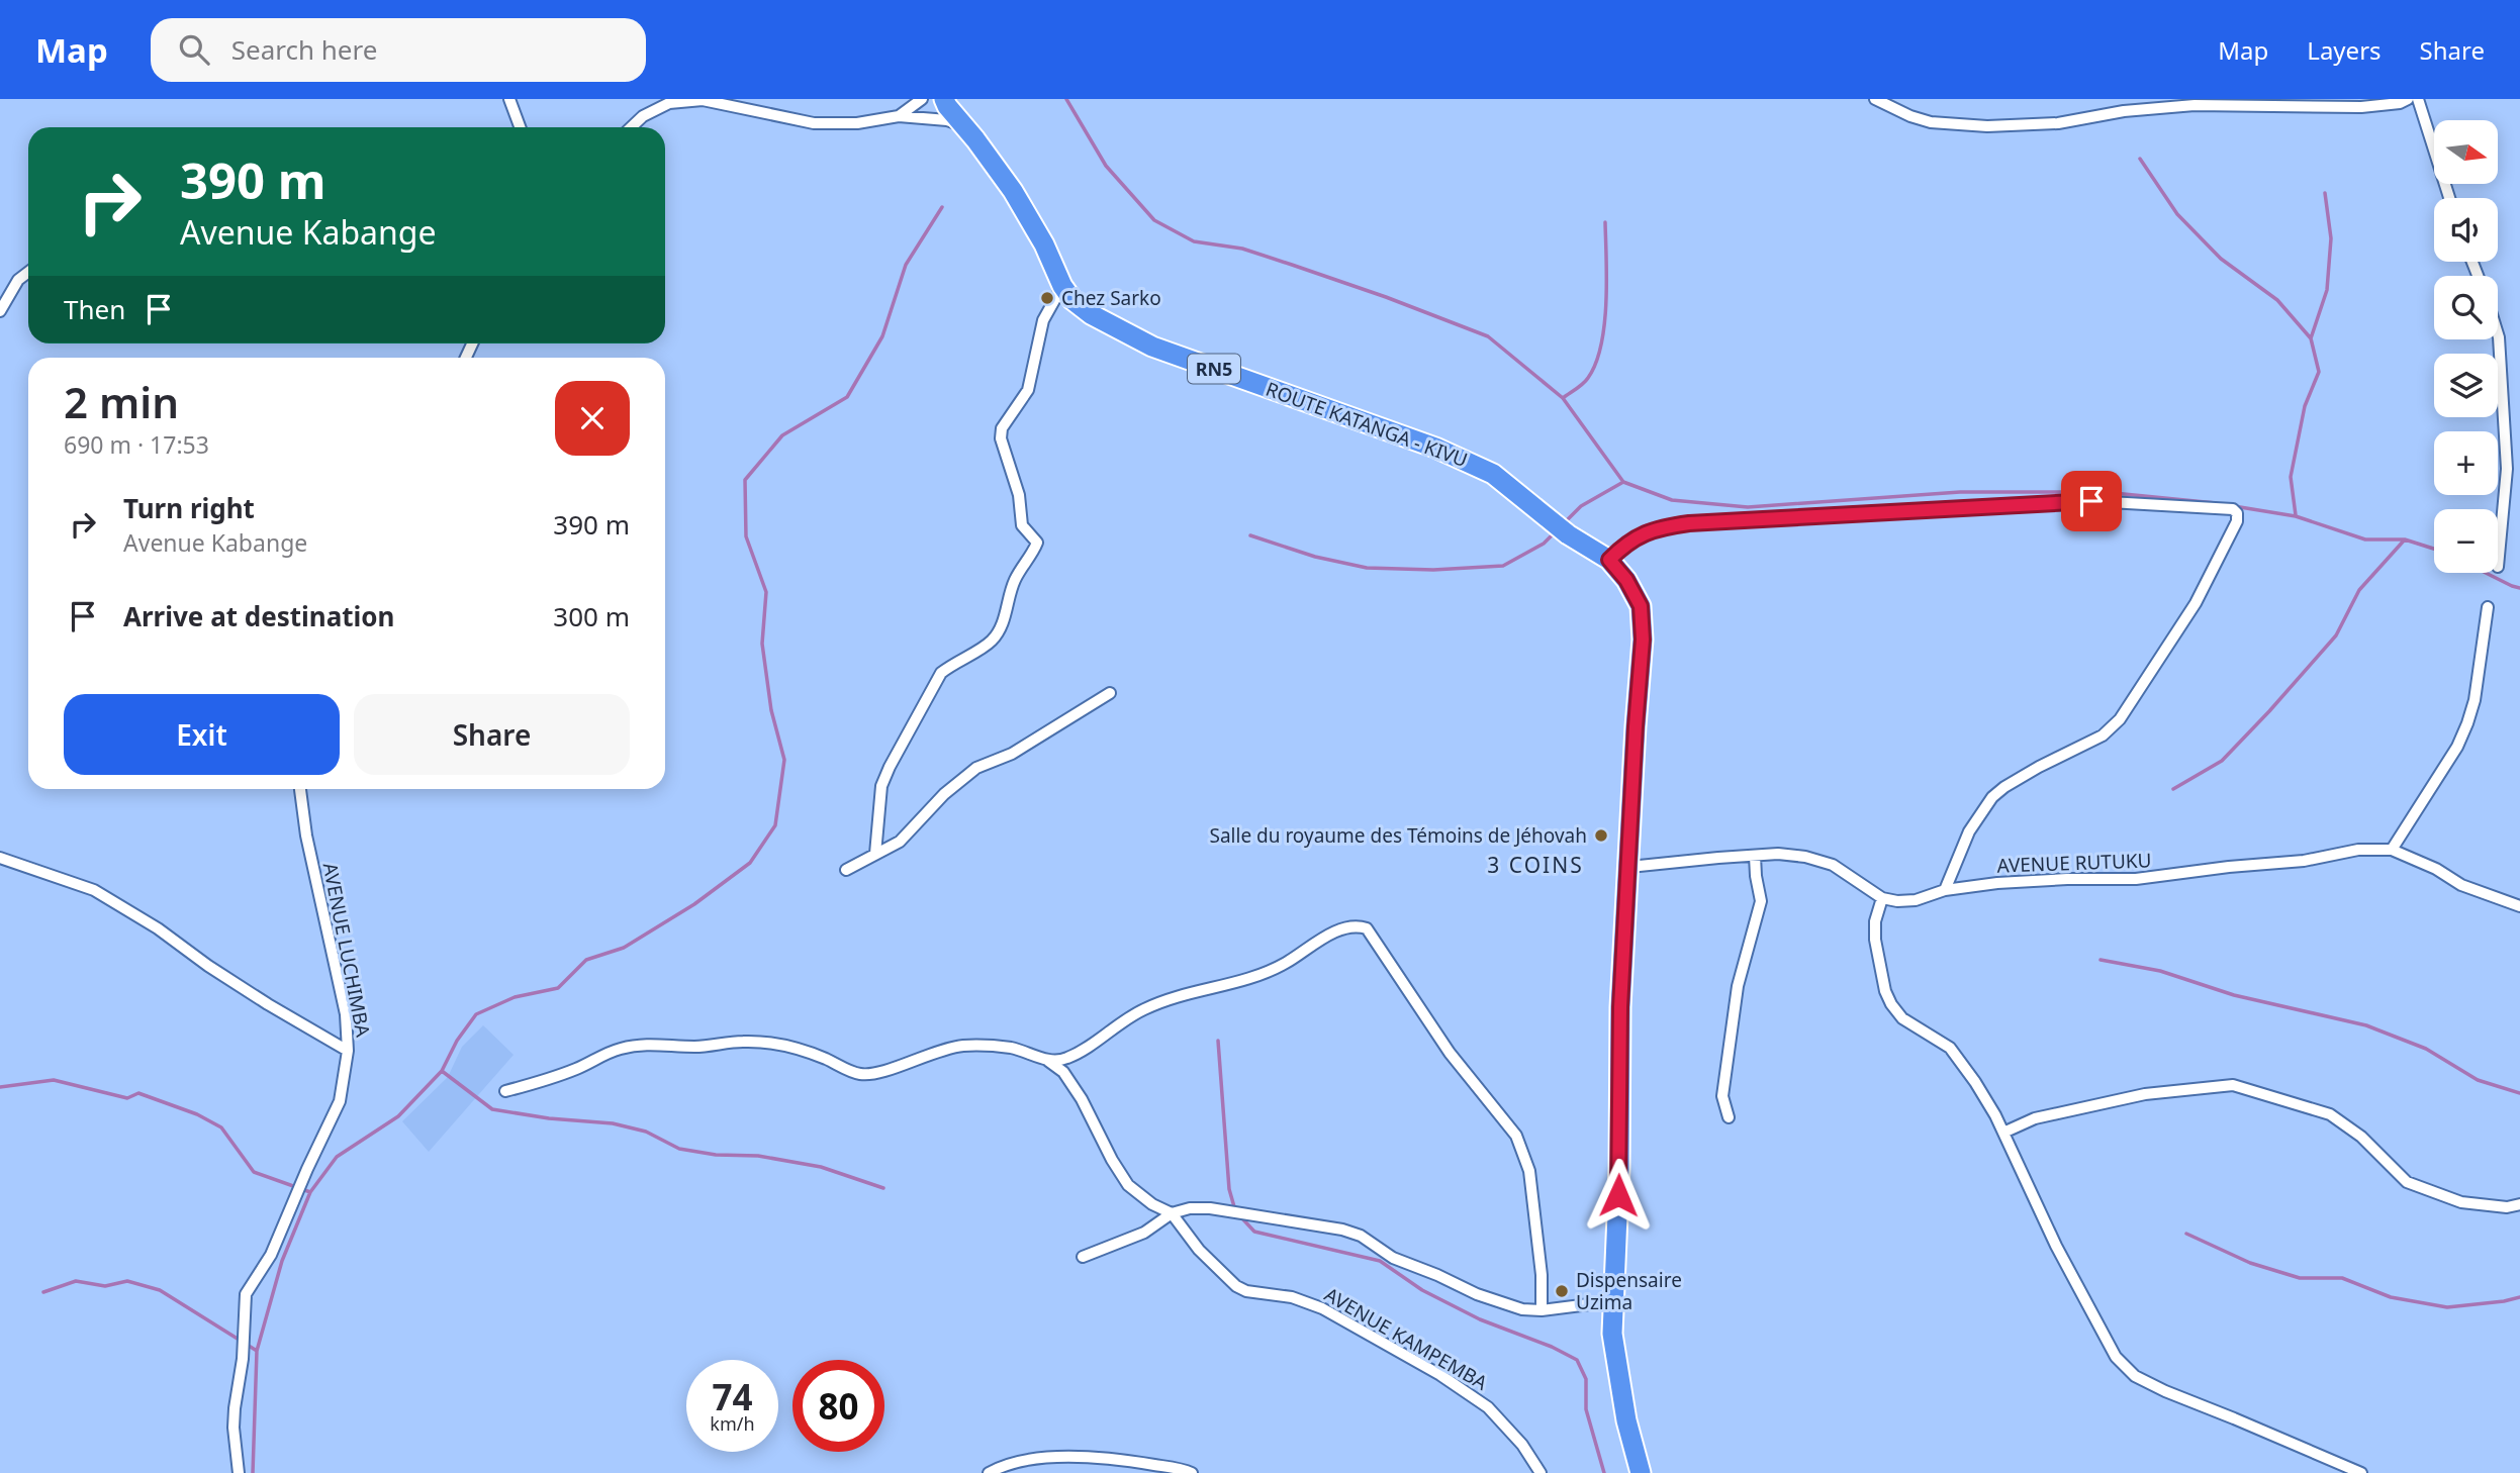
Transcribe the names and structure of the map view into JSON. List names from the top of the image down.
{
  "streets": {
    "highway": ["RN5", "ROUTE KATANGA - KIVU"],
    "street": ["AVENUE RUTUKU", "AVENUE LUCHIMBA", "AVENUE KAMPEMBA"]
  },
  "crossings": [
    ["RN5", "ROUTE KATANGA - KIVU"]
  ],
  "districts": ["3 COINS"],
  "places": ["Chez Sarko", "Salle du royaume des Témoins de Jéhovah", "Dispensaire Uzima"],
  "north": "right",
  "page": {
    "header": "Map",
    "search": "Search here",
    "nav": ["Map", "Layers", "Share"],
    "map_buttons": ["+", "−"],
    "turn": ["390 m", "Avenue Kabange"],
    "then": "Then",
    "heading": ["2 min", "690 m · 17:53"],
    "list": [
      {
        "name": "Turn right",
        "note": "Avenue Kabange",
        "value": "390 m"
      },
      {
        "name": "Arrive at destination",
        "value": "300 m"
      }
    ],
    "buttons": ["Exit", "Share"],
    "speed": "74 km/h",
    "limit": "80"
  }
}
